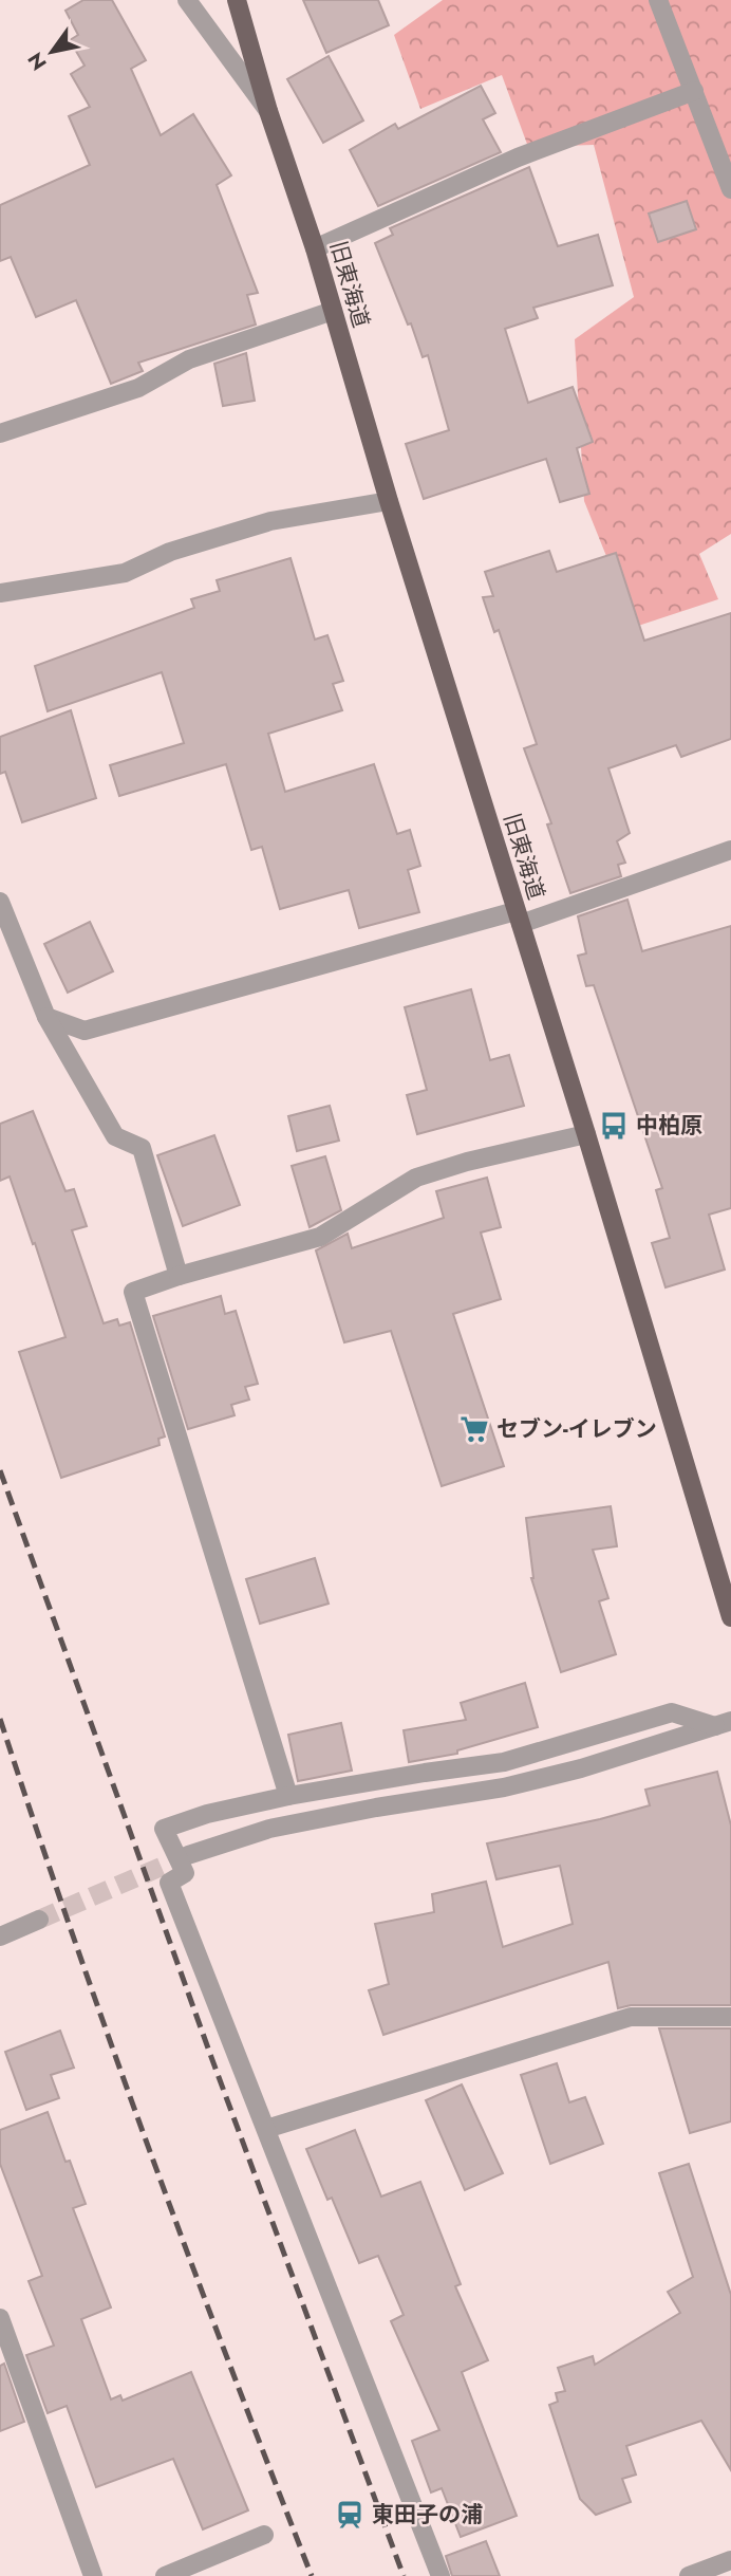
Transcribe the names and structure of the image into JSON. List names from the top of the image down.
{
  "streets": {
    "main road": ["旧東海道"]
  },
  "places": {
    "bus stop": ["中柏原"],
    "supermarket": ["セブン-イレブン"],
    "station": ["東田子の浦"]
  },
  "north": "bottom left"
}
